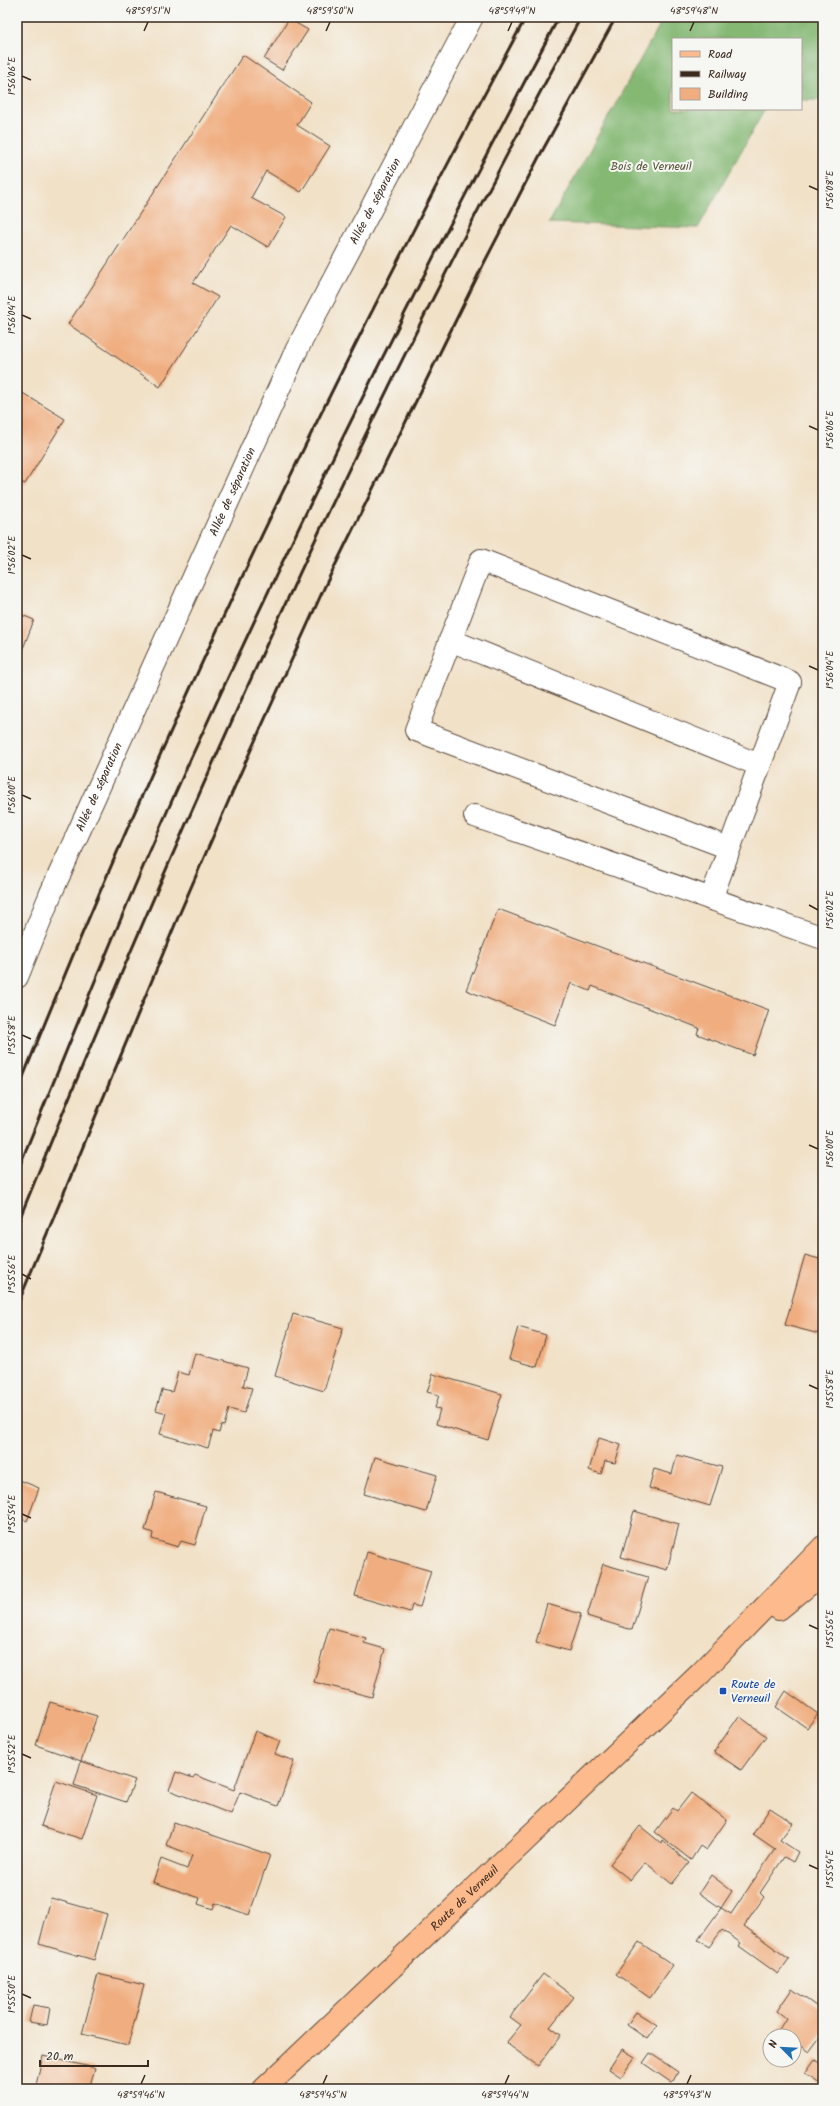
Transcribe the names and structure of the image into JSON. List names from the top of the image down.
{
  "streets": {
    "main road": ["Route de Verneuil"],
    "street": ["Allée de séparation"]
  },
  "parks": ["Bois de Verneuil"],
  "places": {
    "transit": ["Route de Verneuil"]
  },
  "legend": ["Road", "Railway", "Building"],
  "scale_bar": "20 m",
  "north": "top left",
  "coordinates": [
    "48°59'51\"N",
    "48°59'50\"N",
    "48°59'49\"N",
    "48°59'48\"N",
    "1°56'06\"E",
    "1°56'08\"E",
    "1°56'04\"E",
    "1°56'02\"E",
    "1°56'00\"E",
    "1°55'58\"E",
    "1°55'56\"E",
    "1°55'54\"E",
    "1°55'52\"E",
    "1°55'50\"E",
    "48°59'46\"N",
    "48°59'45\"N",
    "48°59'44\"N",
    "48°59'43\"N"
  ]
}
